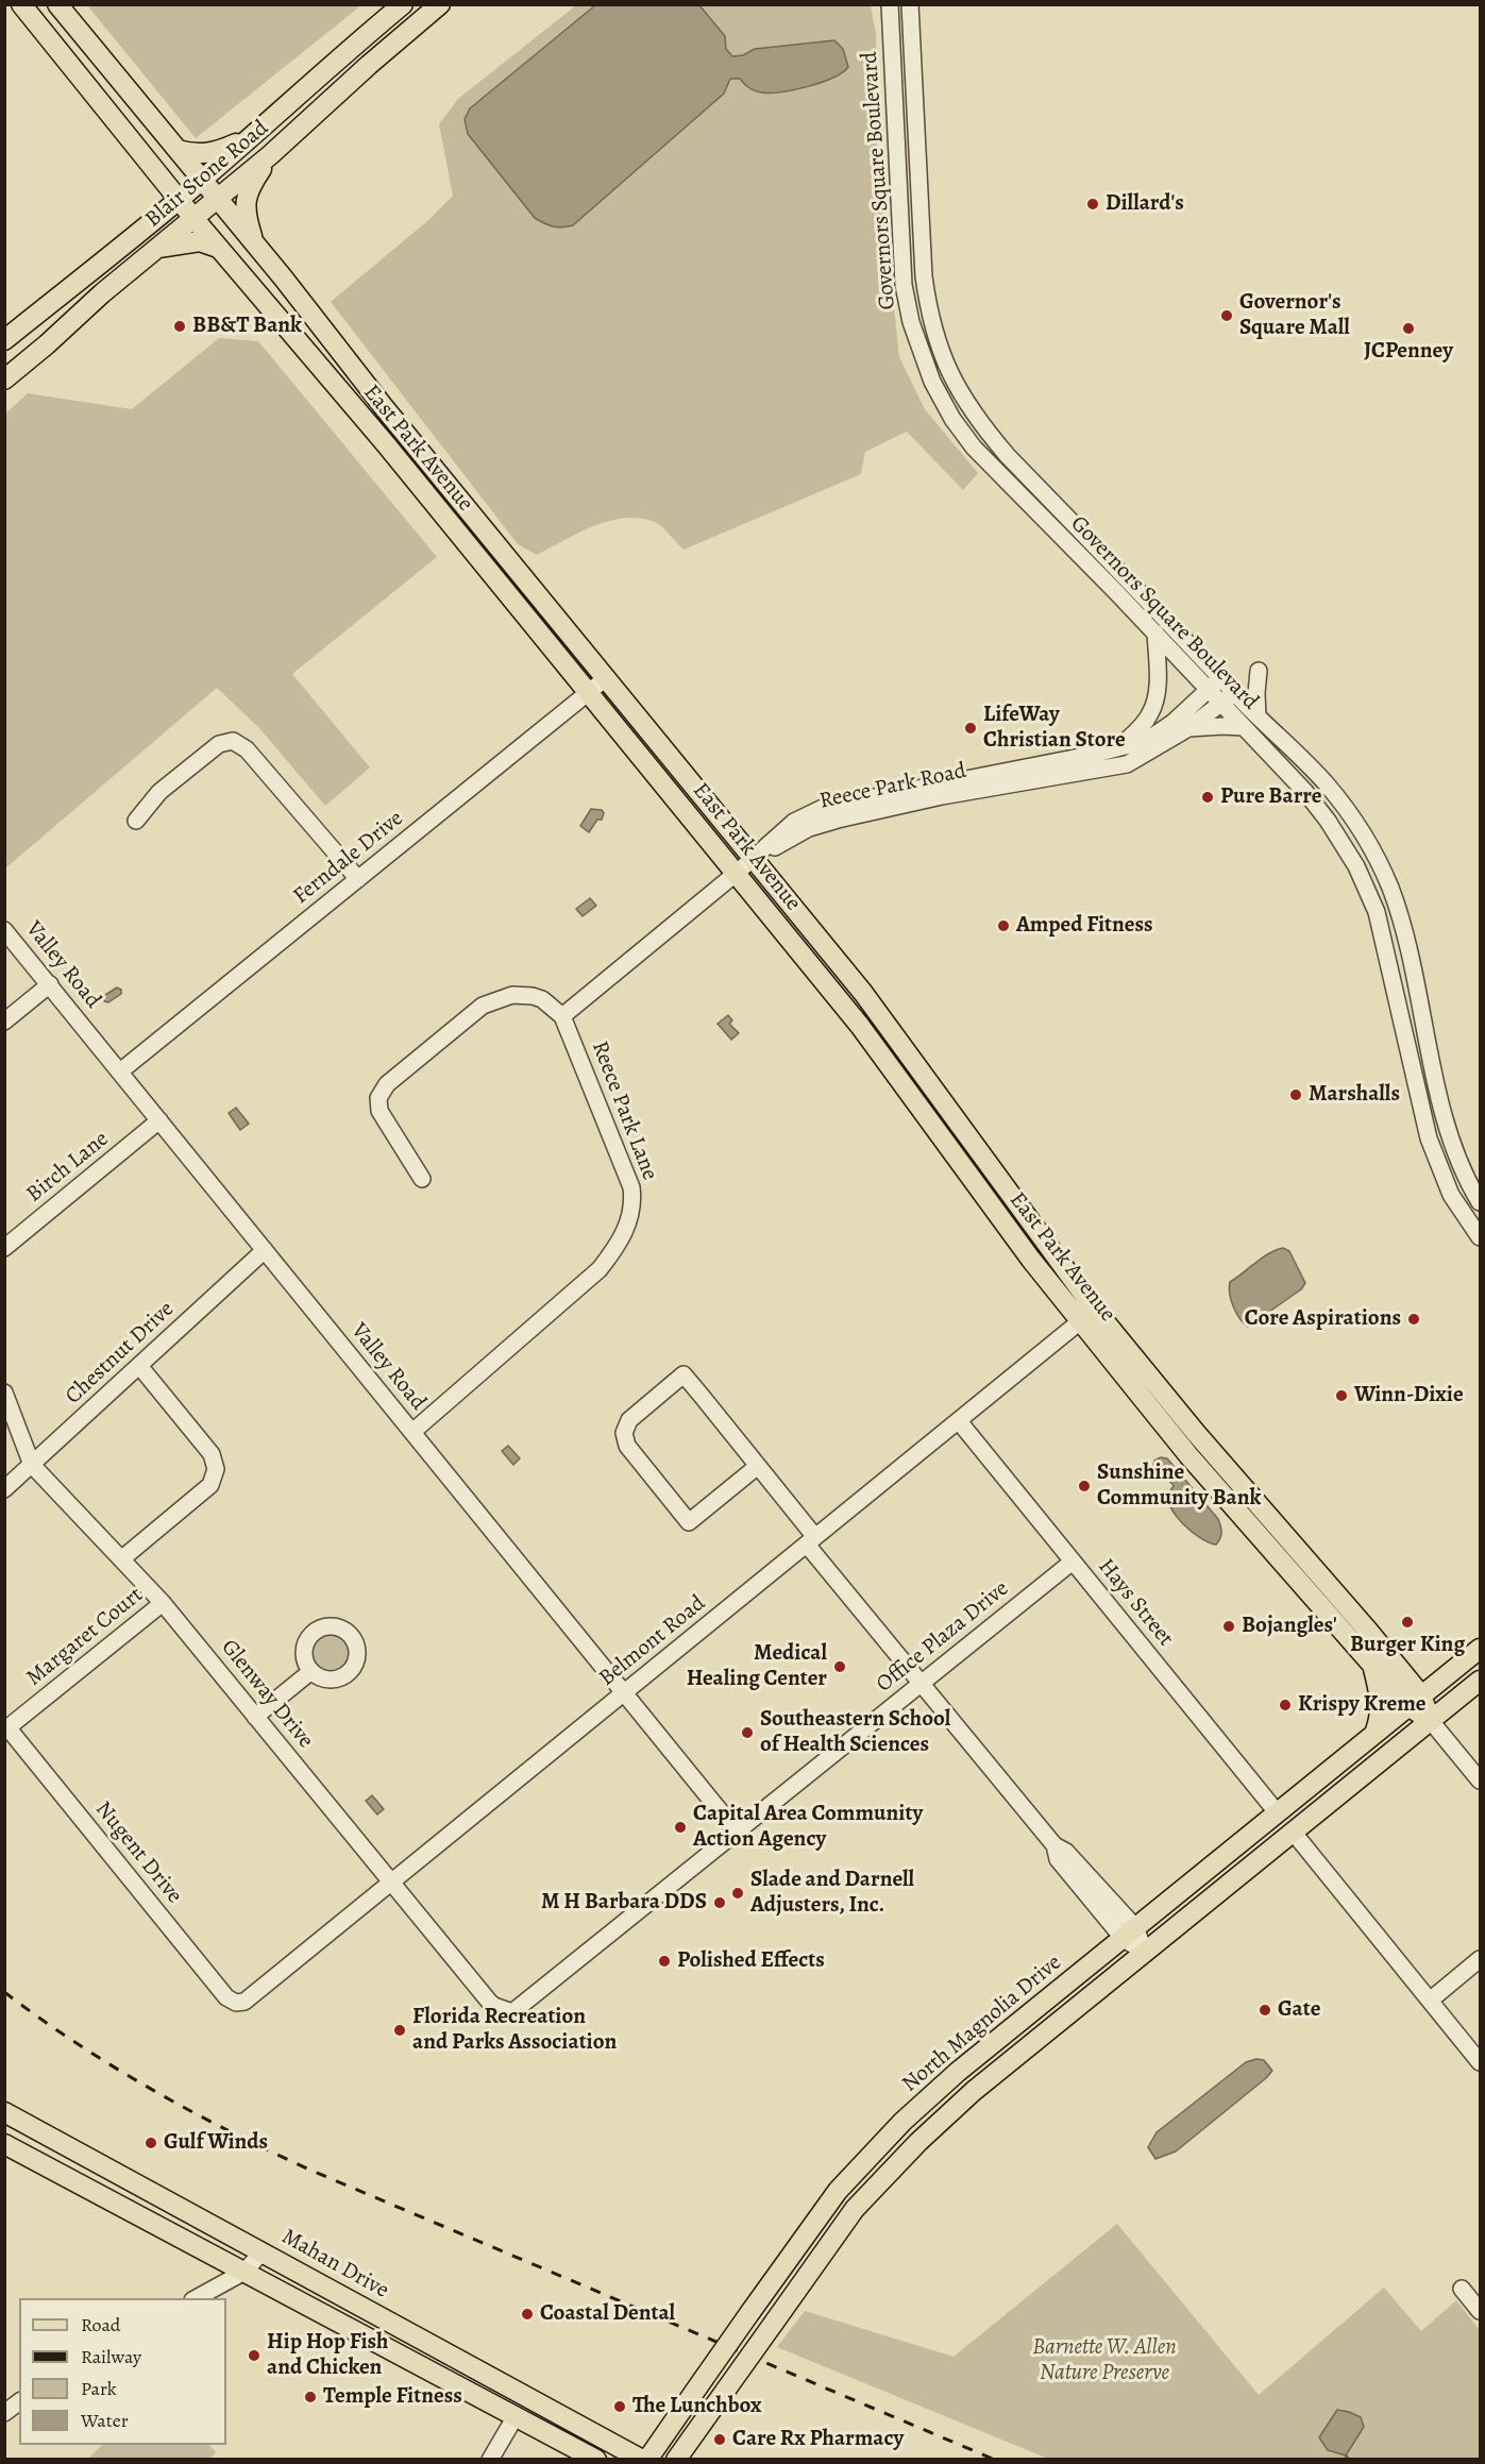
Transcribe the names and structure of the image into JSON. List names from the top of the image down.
{
  "streets": {
    "main road": [
      "Blair Stone Road",
      "East Park Avenue",
      "North Magnolia Drive",
      "Mahan Drive"
    ],
    "street": [
      "Governors Square Boulevard",
      "Reece Park Road",
      "Ferndale Drive",
      "Valley Road",
      "Reece Park Lane",
      "Birch Lane",
      "Chestnut Drive",
      "Hays Street",
      "Margaret Court",
      "Office Plaza Drive",
      "Belmont Road",
      "Glenway Drive",
      "Nugent Drive"
    ]
  },
  "crossings": [
    ["Blair Stone Road", "East Park Avenue"],
    ["Governors Square Boulevard", "Reece Park Road"],
    ["East Park Avenue", "Reece Park Road"],
    ["East Park Avenue", "Ferndale Drive"],
    ["East Park Avenue", "Belmont Road"],
    ["East Park Avenue", "North Magnolia Drive"],
    ["Ferndale Drive", "Valley Road"],
    ["Valley Road", "Reece Park Lane"],
    ["Valley Road", "Birch Lane"],
    ["Valley Road", "Chestnut Drive"],
    ["Valley Road", "Office Plaza Drive"],
    ["Valley Road", "Belmont Road"],
    ["Chestnut Drive", "Glenway Drive"],
    ["Hays Street", "Office Plaza Drive"],
    ["Hays Street", "Belmont Road"],
    ["Hays Street", "North Magnolia Drive"],
    ["Margaret Court", "Glenway Drive"],
    ["Margaret Court", "Nugent Drive"],
    ["Office Plaza Drive", "Glenway Drive"],
    ["Belmont Road", "Glenway Drive"],
    ["Belmont Road", "Nugent Drive"]
  ],
  "parks": ["Barnette W. Allen Nature Preserve"],
  "places": [
    "Dillard's",
    "Governor's Square Mall",
    "BB&T Bank",
    "JCPenney",
    "LifeWay Christian Store",
    "Pure Barre",
    "Amped Fitness",
    "Marshalls",
    "Core Aspirations",
    "Winn-Dixie",
    "Sunshine Community Bank",
    "Burger King",
    "Bojangles'",
    "Medical Healing Center",
    "Krispy Kreme",
    "Southeastern School of Health Sciences",
    "Capital Area Community Action Agency",
    "Slade and Darnell Adjusters, Inc.",
    "M H Barbara DDS",
    "Polished Effects",
    "Gate",
    "Florida Recreation and Parks Association",
    "Gulf Winds",
    "Coastal Dental",
    "Hip Hop Fish and Chicken",
    "Temple Fitness",
    "The Lunchbox",
    "Care Rx Pharmacy"
  ],
  "legend": [
    "Road",
    "Railway",
    "Park",
    "Water"
  ]
}
